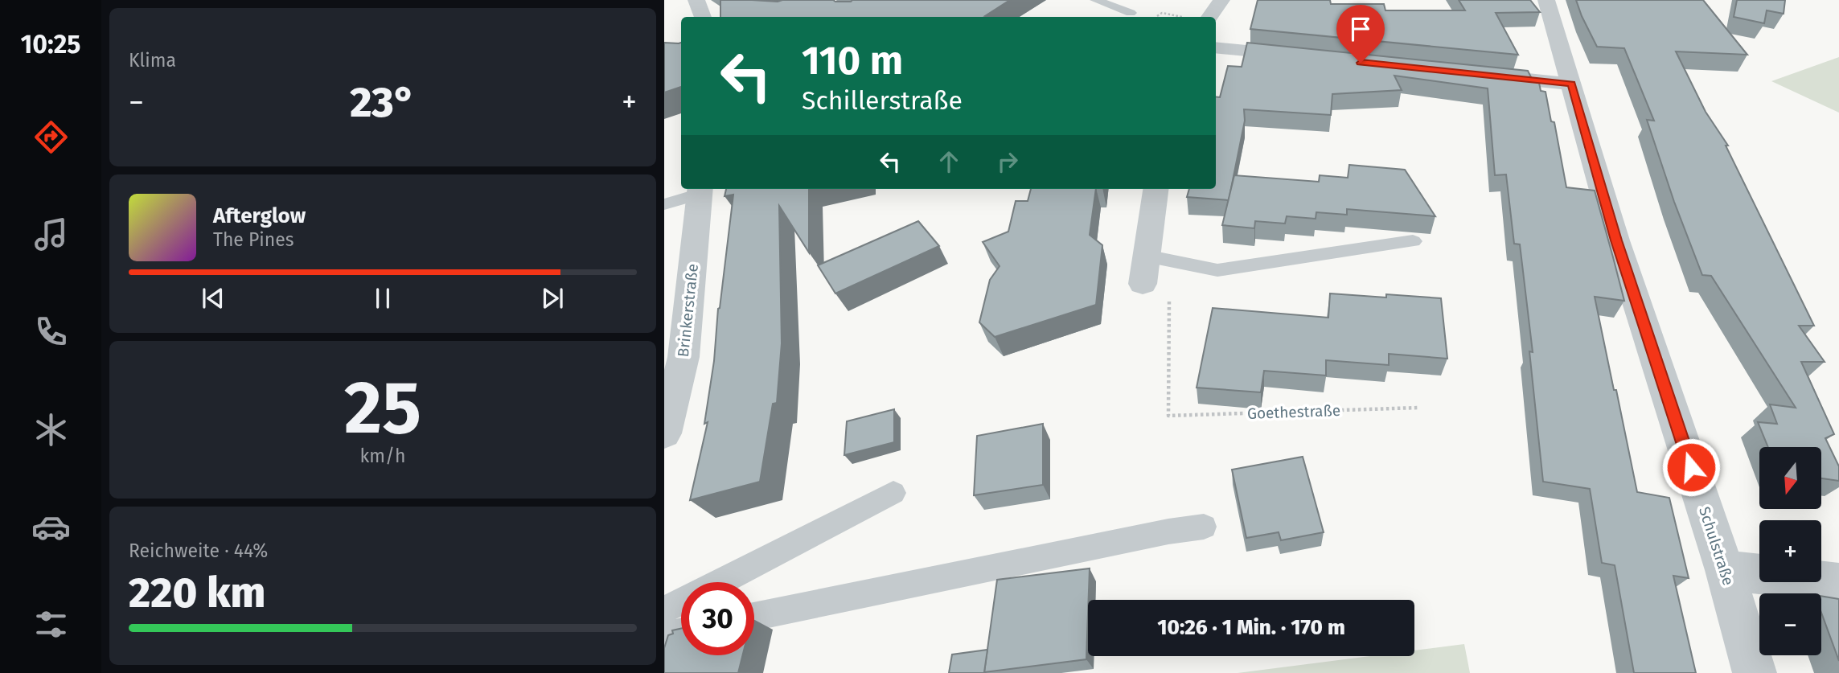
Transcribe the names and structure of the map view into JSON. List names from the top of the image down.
{
  "streets": {
    "street": ["Brinkerstraße", "Schulstraße"],
    "path": ["Goethestraße"]
  },
  "north": "bottom",
  "page": {
    "tabs": "10:25",
    "tile": [
      "Klima",
      ["25", "km/h"],
      ["Reichweite · 44%", "220 km"]
    ],
    "turn": ["110 m", "Schillerstraße"],
    "heat": ["−", "23°", "+"],
    "song": ["Afterglow", "The Pines"],
    "map_buttons": ["+", "−"],
    "limit": "30",
    "trip": "10:26 · 1 Min. · 170 m"
  }
}
